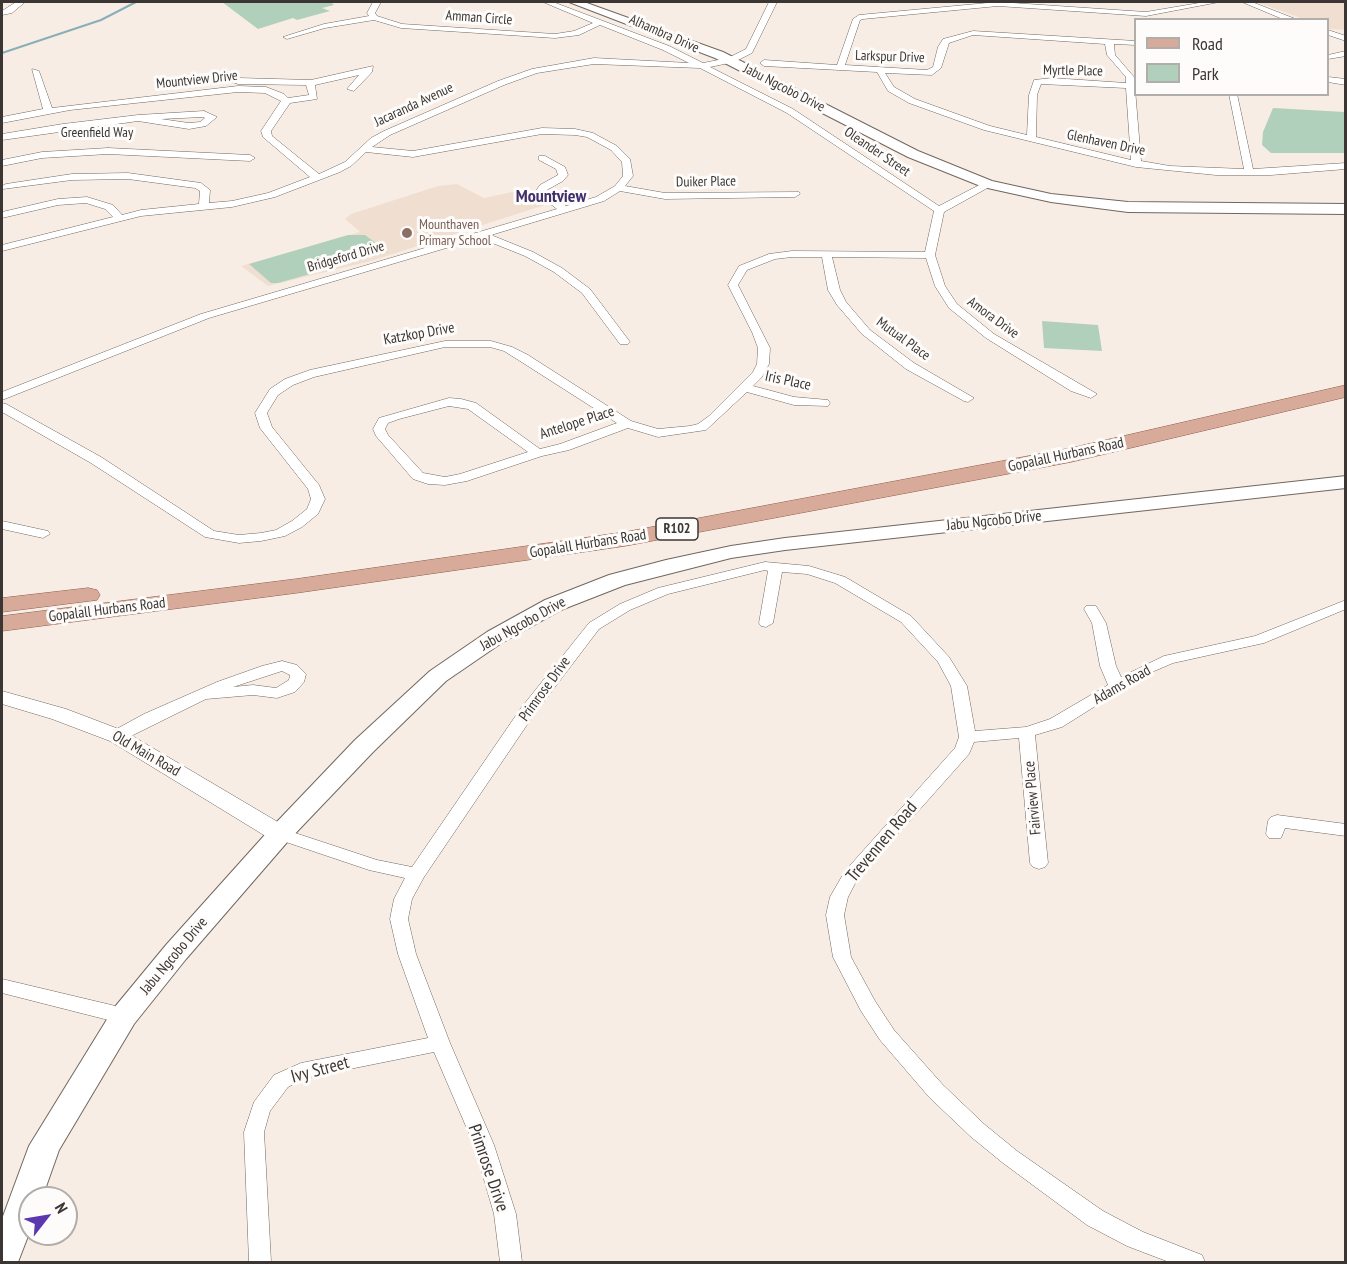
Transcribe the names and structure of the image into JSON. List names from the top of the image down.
{
  "streets": {
    "main road": ["Jabu Ngcobo Drive", "Gopalall Hurbans Road", "R102"],
    "street": [
      "Amman Circle",
      "Alhambra Drive",
      "Larkspur Drive",
      "Myrtle Place",
      "Mountview Drive",
      "Jacaranda Avenue",
      "Greenfield Way",
      "Glenhaven Drive",
      "Oleander Street",
      "Duiker Place",
      "Bridgeford Drive",
      "Amora Drive",
      "Katzkop Drive",
      "Mutual Place",
      "Iris Place",
      "Antelope Place",
      "Adams Road",
      "Primrose Drive",
      "Old Main Road",
      "Fairview Place",
      "Trevennen Road",
      "Ivy Street"
    ]
  },
  "crossings": [
    ["Amman Circle", "Alhambra Drive"],
    ["Alhambra Drive", "Jacaranda Avenue"],
    ["Alhambra Drive", "Oleander Street"],
    ["Larkspur Drive", "Myrtle Place"],
    ["Larkspur Drive", "Glenhaven Drive"],
    ["Myrtle Place", "Glenhaven Drive"],
    ["Mountview Drive", "Greenfield Way"],
    ["Jabu Ngcobo Drive", "Jacaranda Avenue"],
    ["Jabu Ngcobo Drive", "Old Main Road"],
    ["Jacaranda Avenue", "Oleander Street"],
    ["Oleander Street", "Amora Drive"],
    ["Duiker Place", "Bridgeford Drive"],
    ["Amora Drive", "Katzkop Drive"],
    ["Katzkop Drive", "Mutual Place"],
    ["Katzkop Drive", "Iris Place"],
    ["Katzkop Drive", "Antelope Place"],
    ["Adams Road", "Fairview Place"],
    ["Adams Road", "Trevennen Road"],
    ["Primrose Drive", "Ivy Street"]
  ],
  "districts": ["Mountview"],
  "places": ["Mounthaven Primary School"],
  "legend": ["Road", "Park"],
  "north": "top right"
}
